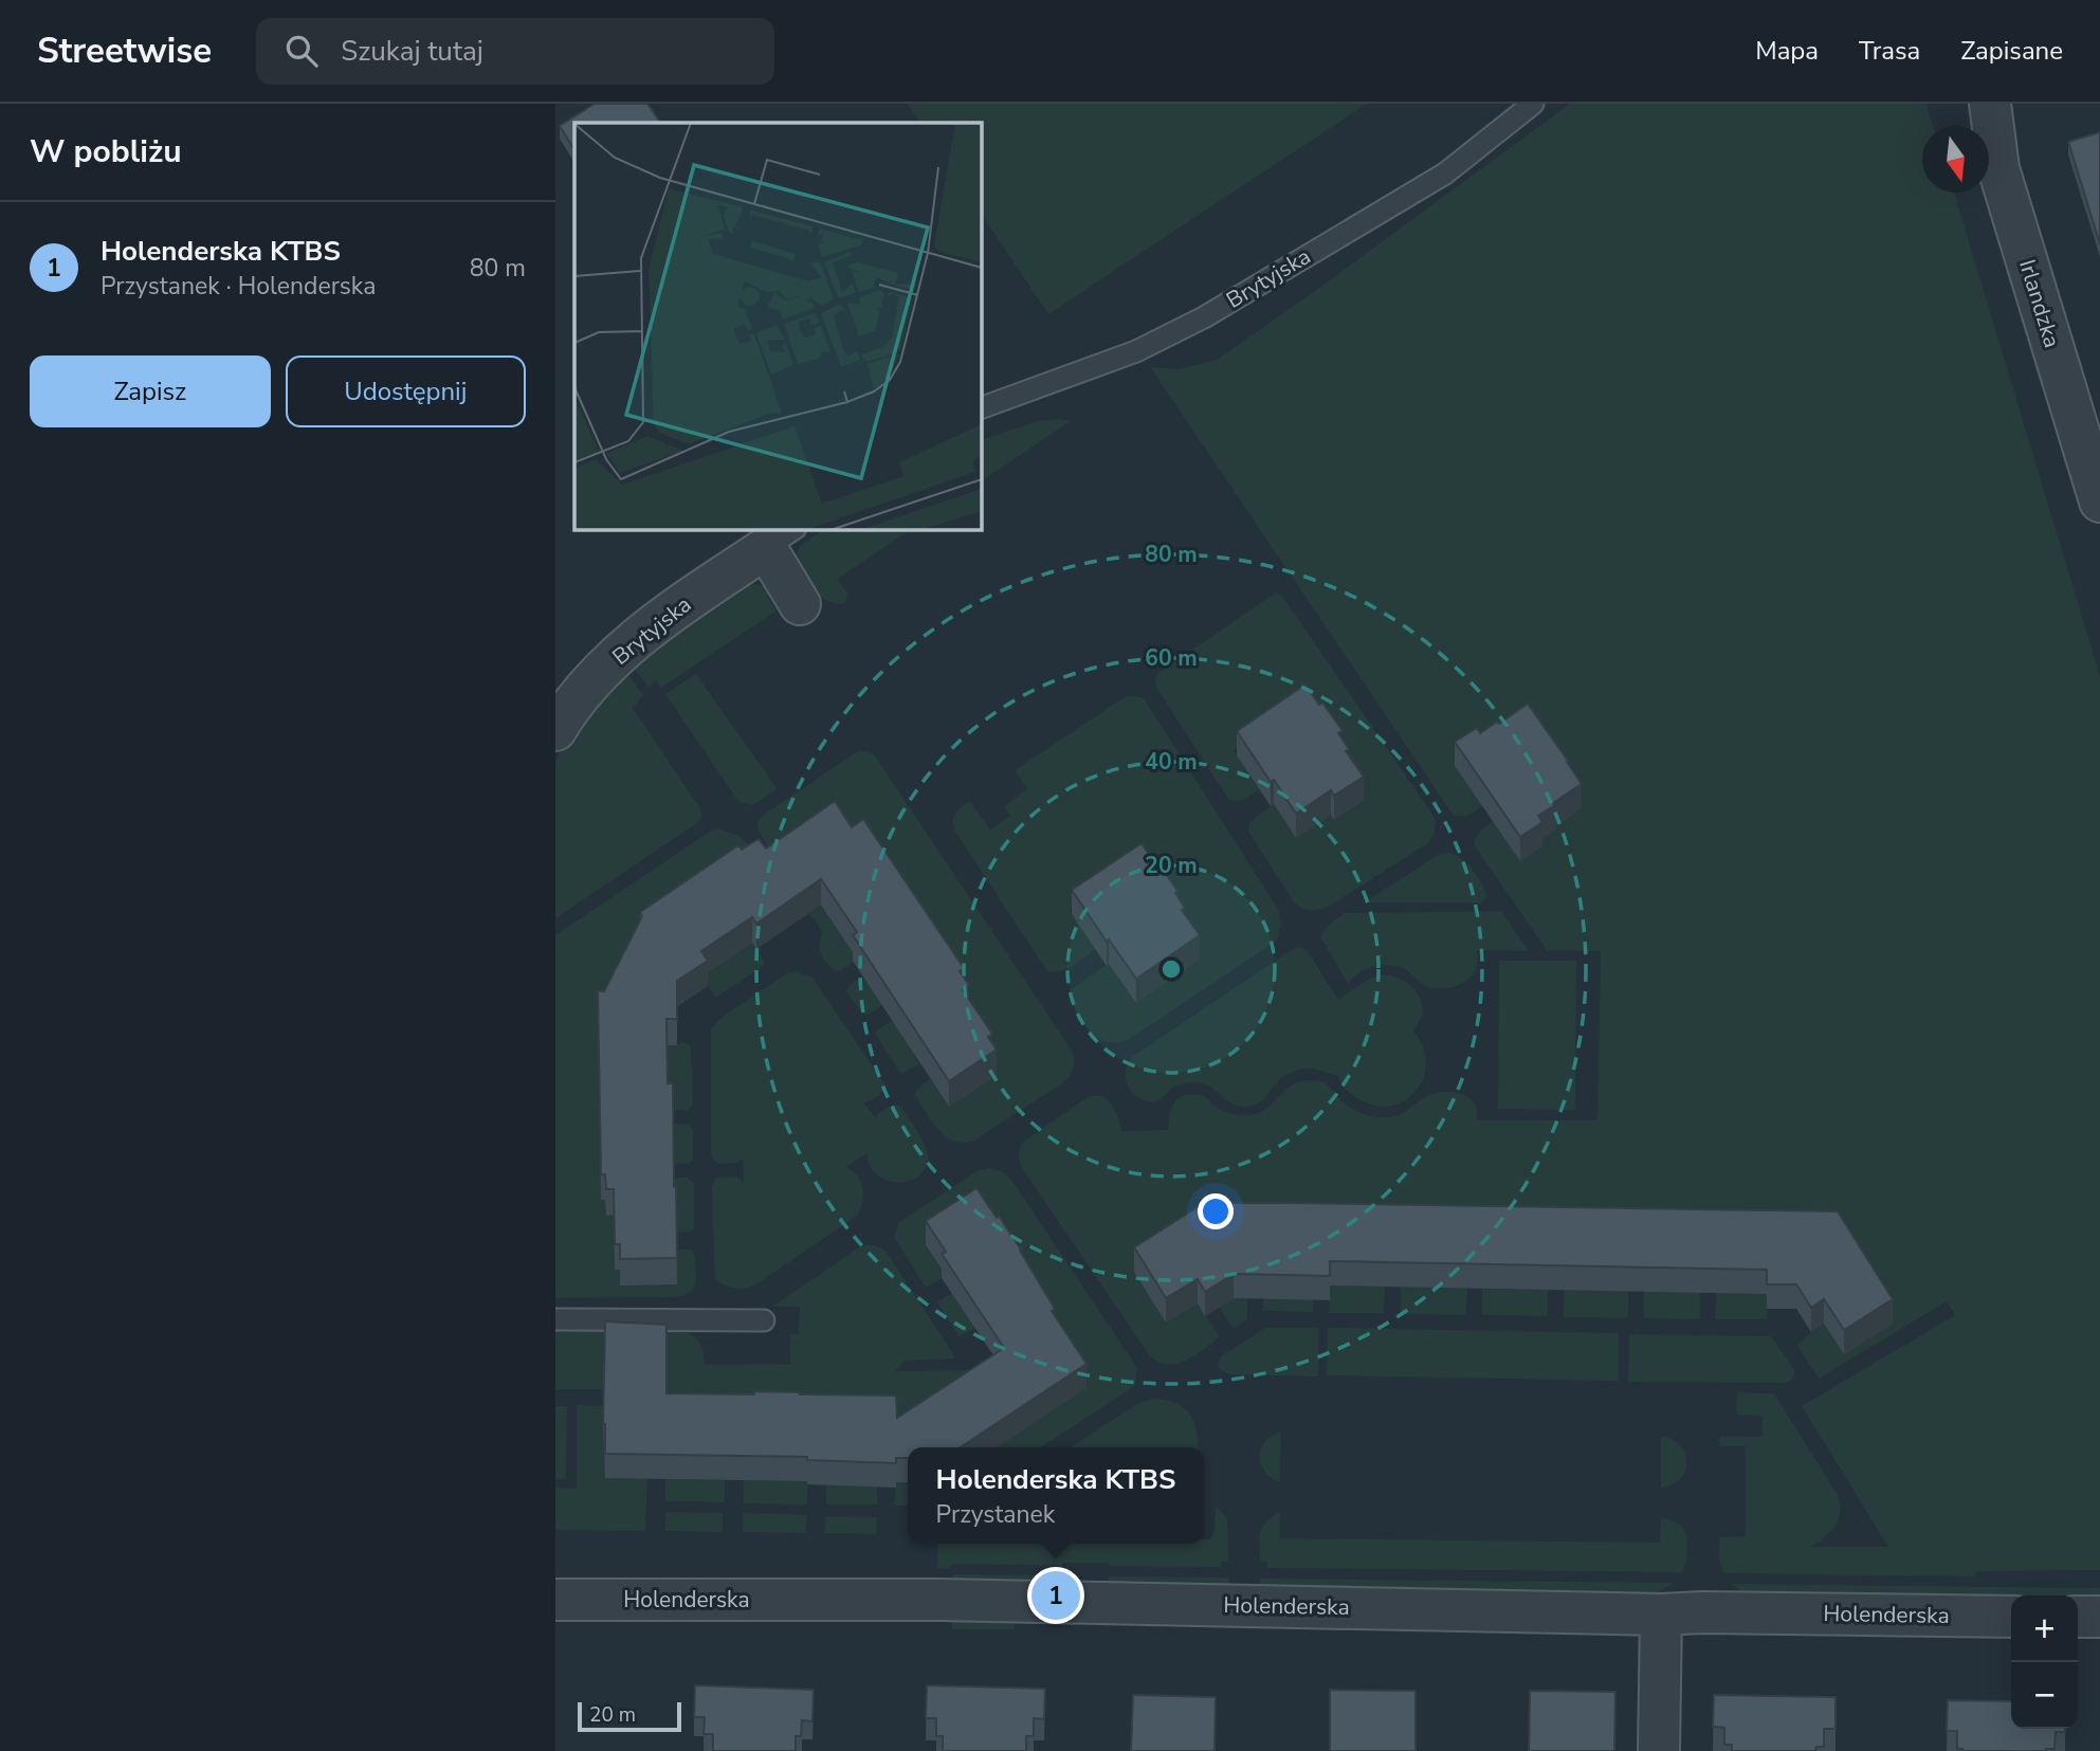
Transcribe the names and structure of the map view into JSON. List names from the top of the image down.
{
  "streets": {
    "street": ["Brytyjska", "Irlandzka", "Holenderska"]
  },
  "scale_bar": "20 m",
  "north": "bottom",
  "page": {
    "header": "Streetwise",
    "search": "Szukaj tutaj",
    "nav": ["Mapa", "Trasa", "Zapisane"],
    "heading": "W pobliżu",
    "list": [
      {
        "mark": "1",
        "name": "Holenderska KTBS",
        "note": "Przystanek · Holenderska",
        "value": "80 m"
      }
    ],
    "buttons": ["Zapisz", "Udostępnij"],
    "popup": ["Holenderska KTBS", "Przystanek"],
    "pins": "1",
    "map_buttons": ["+", "−"],
    "scale": "20 m"
  },
  "rings": [
    "80 m",
    "60 m",
    "40 m",
    "20 m"
  ]
}
